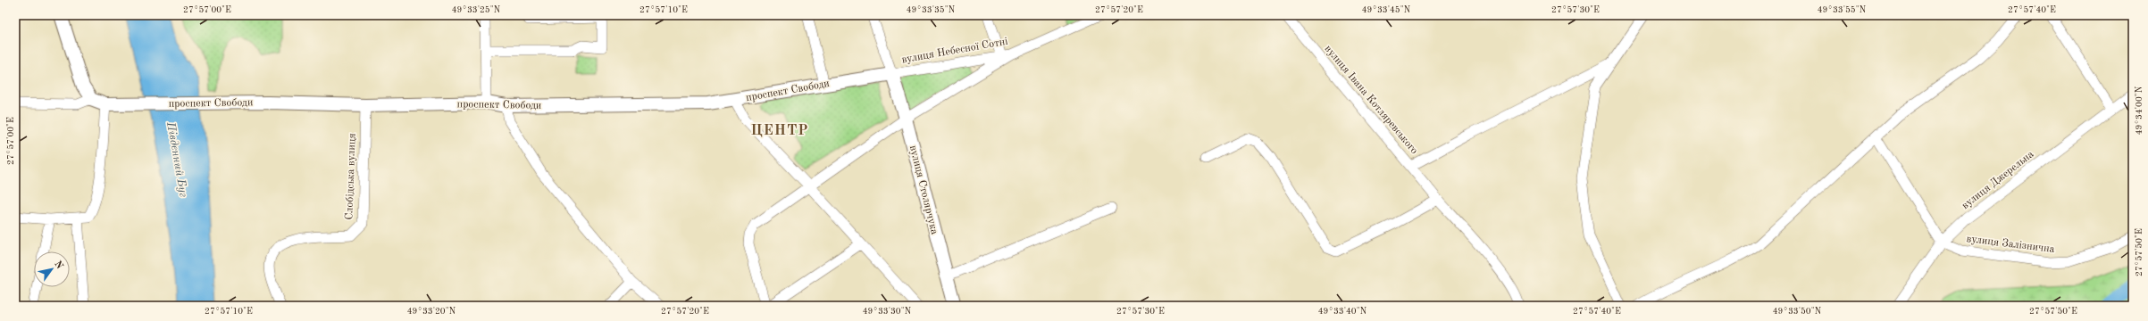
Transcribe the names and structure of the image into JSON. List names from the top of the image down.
{
  "streets": {
    "main road": ["проспект Свободи", "вулиця Столярчука"],
    "street": [
      "вулиця Небесної Сотні",
      "вулиця Івана Котляревського",
      "Слобідська вулиця",
      "вулиця Джерельна",
      "вулиця Залізнична"
    ]
  },
  "crossings": [
    ["вулиця Небесної Сотні", "проспект Свободи"],
    ["вулиця Небесної Сотні", "вулиця Столярчука"],
    ["проспект Свободи", "Слобідська вулиця"],
    ["проспект Свободи", "вулиця Столярчука"],
    ["вулиця Джерельна", "вулиця Залізнична"]
  ],
  "districts": ["ЦЕНТР"],
  "water": ["Південний Буг"],
  "north": "top right",
  "coordinates": [
    "27°57'00\"E",
    "49°33'25\"N",
    "27°57'10\"E",
    "49°33'35\"N",
    "27°57'20\"E",
    "49°33'45\"N",
    "27°57'30\"E",
    "49°33'55\"N",
    "27°57'40\"E",
    "49°34'00\"N",
    "27°57'50\"E",
    "49°33'20\"N",
    "49°33'30\"N",
    "49°33'40\"N",
    "49°33'50\"N"
  ]
}
